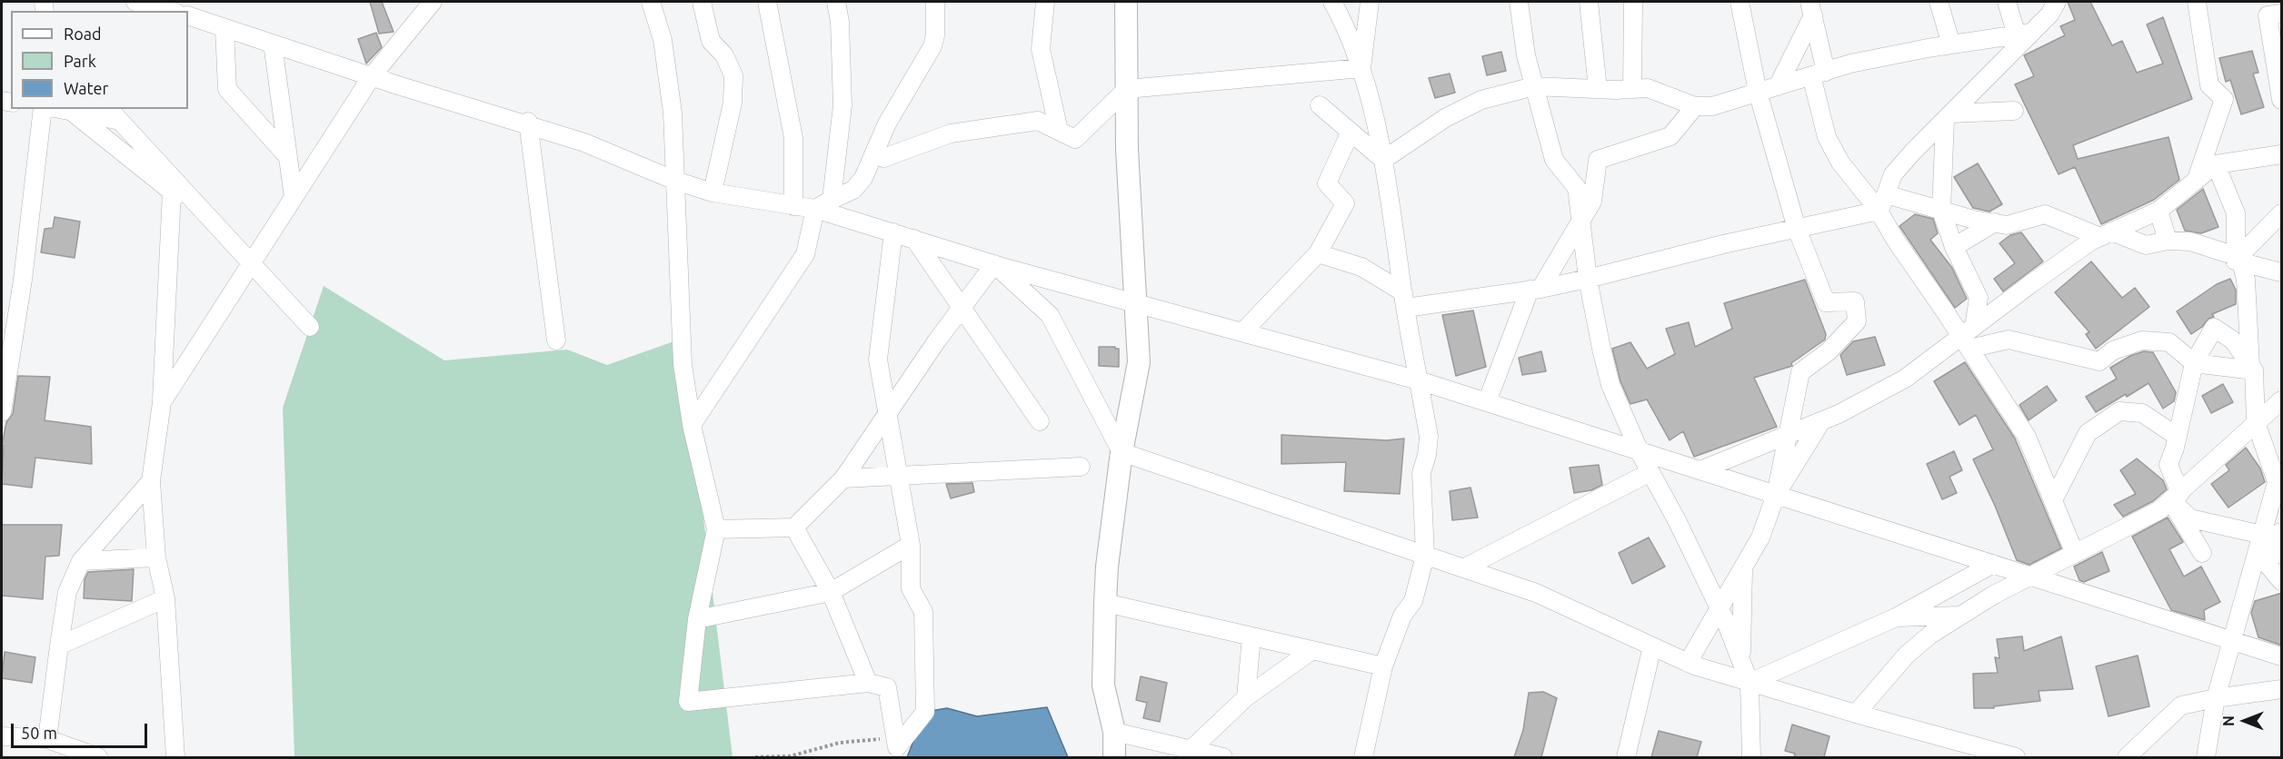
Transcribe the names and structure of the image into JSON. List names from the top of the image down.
{
  "legend": ["Road", "Park", "Water"],
  "scale_bar": "50 m",
  "north": "left"
}
